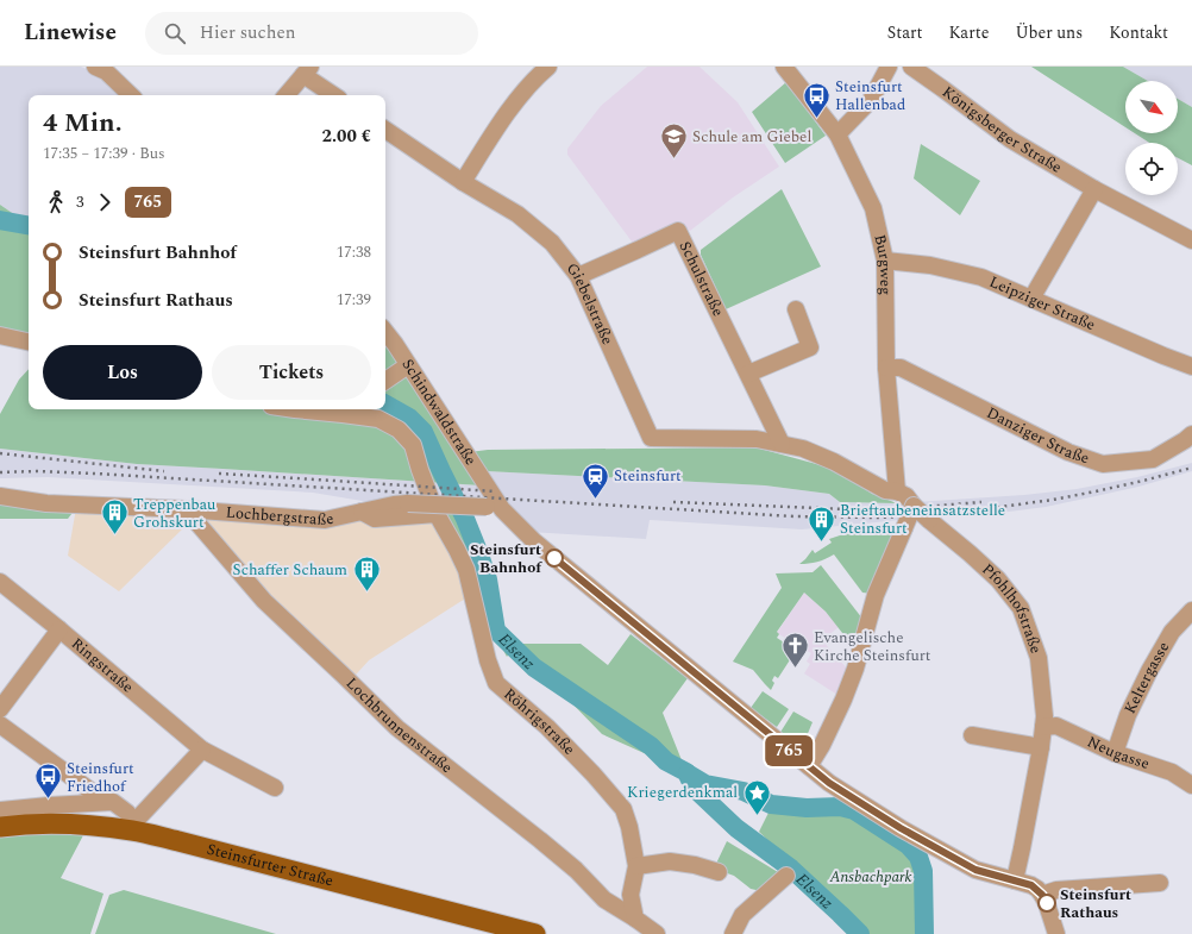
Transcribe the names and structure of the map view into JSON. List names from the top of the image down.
{
  "streets": {
    "main road": ["Steinsfurter Straße"],
    "street": [
      "Königsberger Straße",
      "Burgweg",
      "Schulstraße",
      "Leipziger Straße",
      "Giebelstraße",
      "Schindwaldstraße",
      "Danziger Straße",
      "Lochbergstraße",
      "Pfohlhofstraße",
      "Ringstraße",
      "Keltergasse",
      "Röhrigstraße",
      "Lochbrunnenstraße",
      "Neugasse"
    ]
  },
  "crossings": [
    ["Burgweg", "Leipziger Straße"],
    ["Burgweg", "Danziger Straße"],
    ["Burgweg", "Pfohlhofstraße"],
    ["Schulstraße", "Giebelstraße"],
    ["Schindwaldstraße", "Lochbergstraße"],
    ["Schindwaldstraße", "Pfohlhofstraße"],
    ["Lochbergstraße", "Lochbrunnenstraße"],
    ["Pfohlhofstraße", "Neugasse"],
    ["Keltergasse", "Neugasse"],
    ["Röhrigstraße", "Lochbrunnenstraße"]
  ],
  "water": ["Elsenz"],
  "parks": ["Ansbachpark"],
  "places": {
    "bus stop": ["Steinsfurt Hallenbad", "Steinsfurt Friedhof"],
    "school or university": ["Schule am Giebel"],
    "station": ["Steinsfurt"],
    "building": ["Treppenbau Grohskurt", "Brieftaubeneinsatzstelle Steinsfurt", "Schaffer Schaum"],
    "other": ["Steinsfurt Bahnhof", "Steinsfurt Rathaus"],
    "church": ["Evangelische Kirche Steinsfurt"],
    "place": ["Kriegerdenkmal"]
  },
  "lines": ["bus line 765"],
  "north": "bottom right",
  "page": {
    "header": "Linewise",
    "search": "Hier suchen",
    "nav": [
      "Start",
      "Karte",
      "Über uns",
      "Kontakt"
    ],
    "on_map": "765",
    "heading": ["4 Min.", "17:35 – 17:39 · Bus", "2.00 €"],
    "legs": ["3", "765"],
    "list": [
      {
        "name": "Steinsfurt Bahnhof",
        "value": "17:38"
      },
      {
        "name": "Steinsfurt Rathaus",
        "value": "17:39"
      }
    ],
    "buttons": ["Los", "Tickets"]
  }
}
